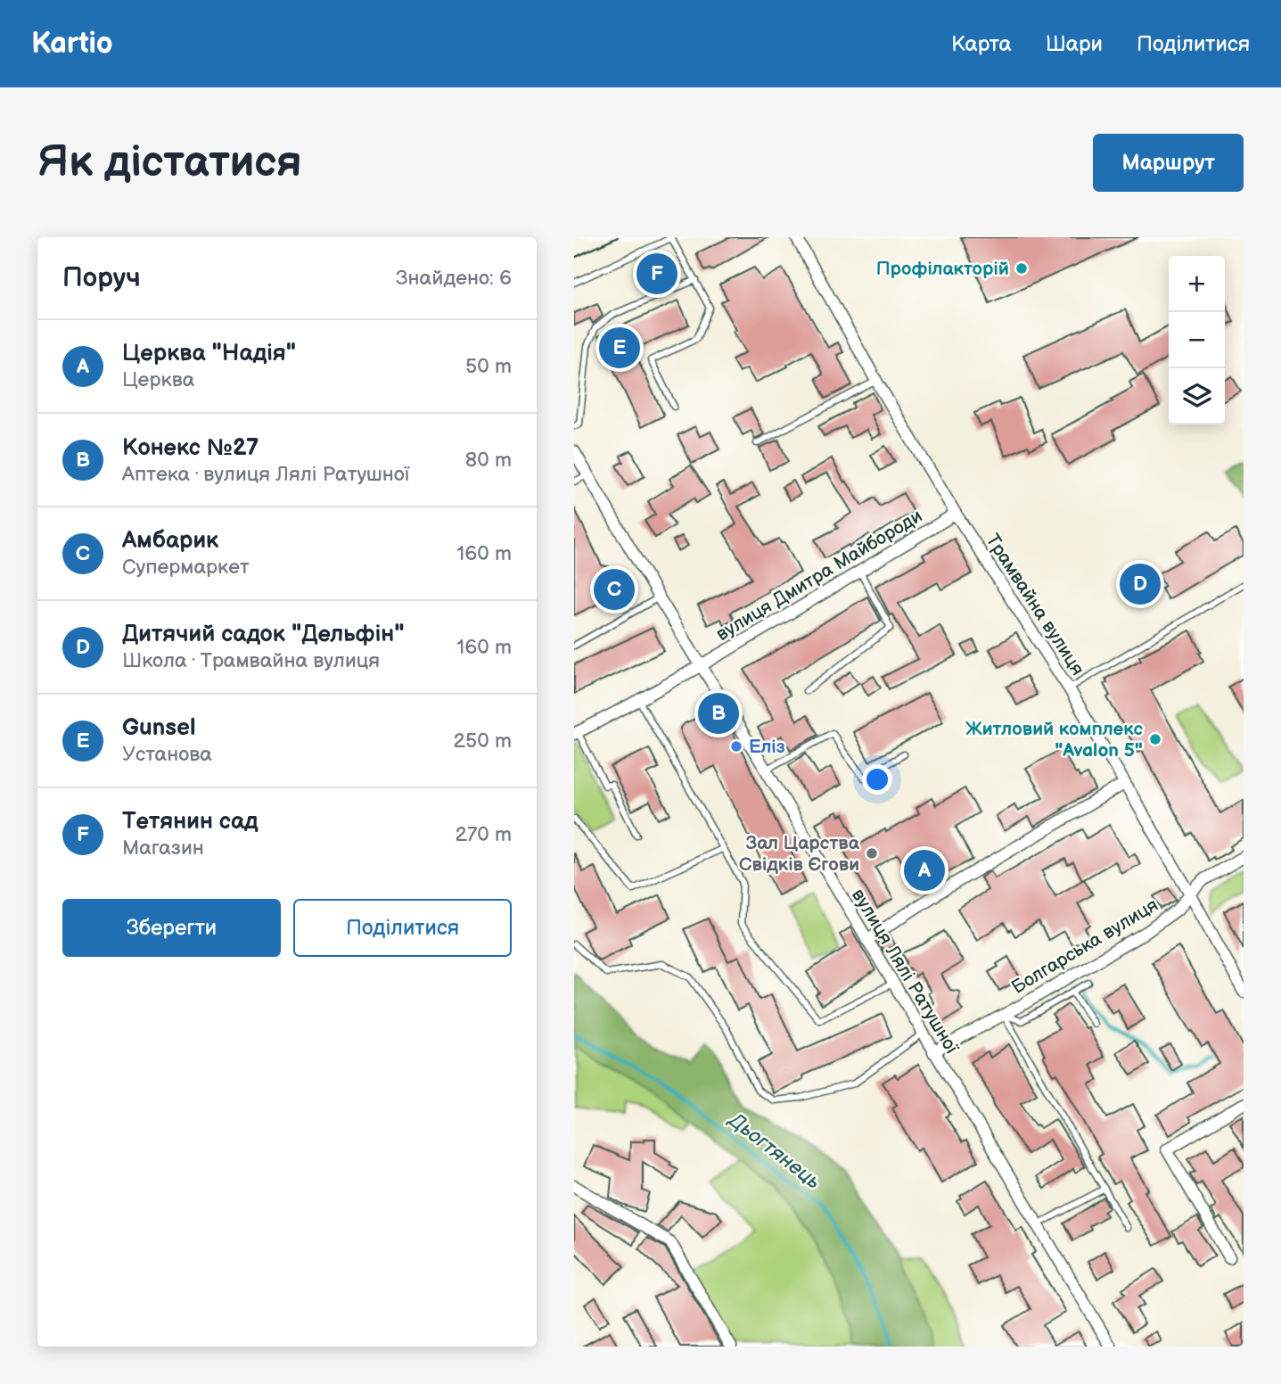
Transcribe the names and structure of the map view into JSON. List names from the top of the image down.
{
  "streets": {
    "street": [
      "вулиця Дмитра Майбороди",
      "Трамвайна вулиця",
      "Болгарська вулиця",
      "вулиця Лялі Ратушної"
    ]
  },
  "crossings": [
    ["вулиця Дмитра Майбороди", "Трамвайна вулиця"],
    ["вулиця Дмитра Майбороди", "вулиця Лялі Ратушної"],
    ["Трамвайна вулиця", "Болгарська вулиця"],
    ["Болгарська вулиця", "вулиця Лялі Ратушної"]
  ],
  "water": ["Дьогтянець"],
  "places": [
    "Профілакторій",
    "Житловий комплекс \"Avalon 5\"",
    "Еліз",
    "Зал Царства Свідків Єгови"
  ],
  "page": {
    "header": "Kartio",
    "nav": ["Карта", "Шари", "Поділитися"],
    "buttons": [
      "Маршрут",
      ["Зберегти", "Поділитися"]
    ],
    "title": "Як дістатися",
    "heading": ["Поруч", "Знайдено: 6"],
    "pins": [
      "F",
      "E",
      "D",
      "C",
      "B",
      "A"
    ],
    "map_buttons": ["+", "−"],
    "list": [
      {
        "mark": "A",
        "name": "Церква \"Надія\"",
        "note": "Церква",
        "value": "50 m"
      },
      {
        "mark": "B",
        "name": "Конекс №27",
        "note": "Аптека · вулиця Лялі Ратушної",
        "value": "80 m"
      },
      {
        "mark": "C",
        "name": "Амбарик",
        "note": "Супермаркет",
        "value": "160 m"
      },
      {
        "mark": "D",
        "name": "Дитячий садок \"Дельфін\"",
        "note": "Школа · Трамвайна вулиця",
        "value": "160 m"
      },
      {
        "mark": "E",
        "name": "Gunsel",
        "note": "Установа",
        "value": "250 m"
      },
      {
        "mark": "F",
        "name": "Тетянин сад",
        "note": "Магазин",
        "value": "270 m"
      }
    ]
  }
}
